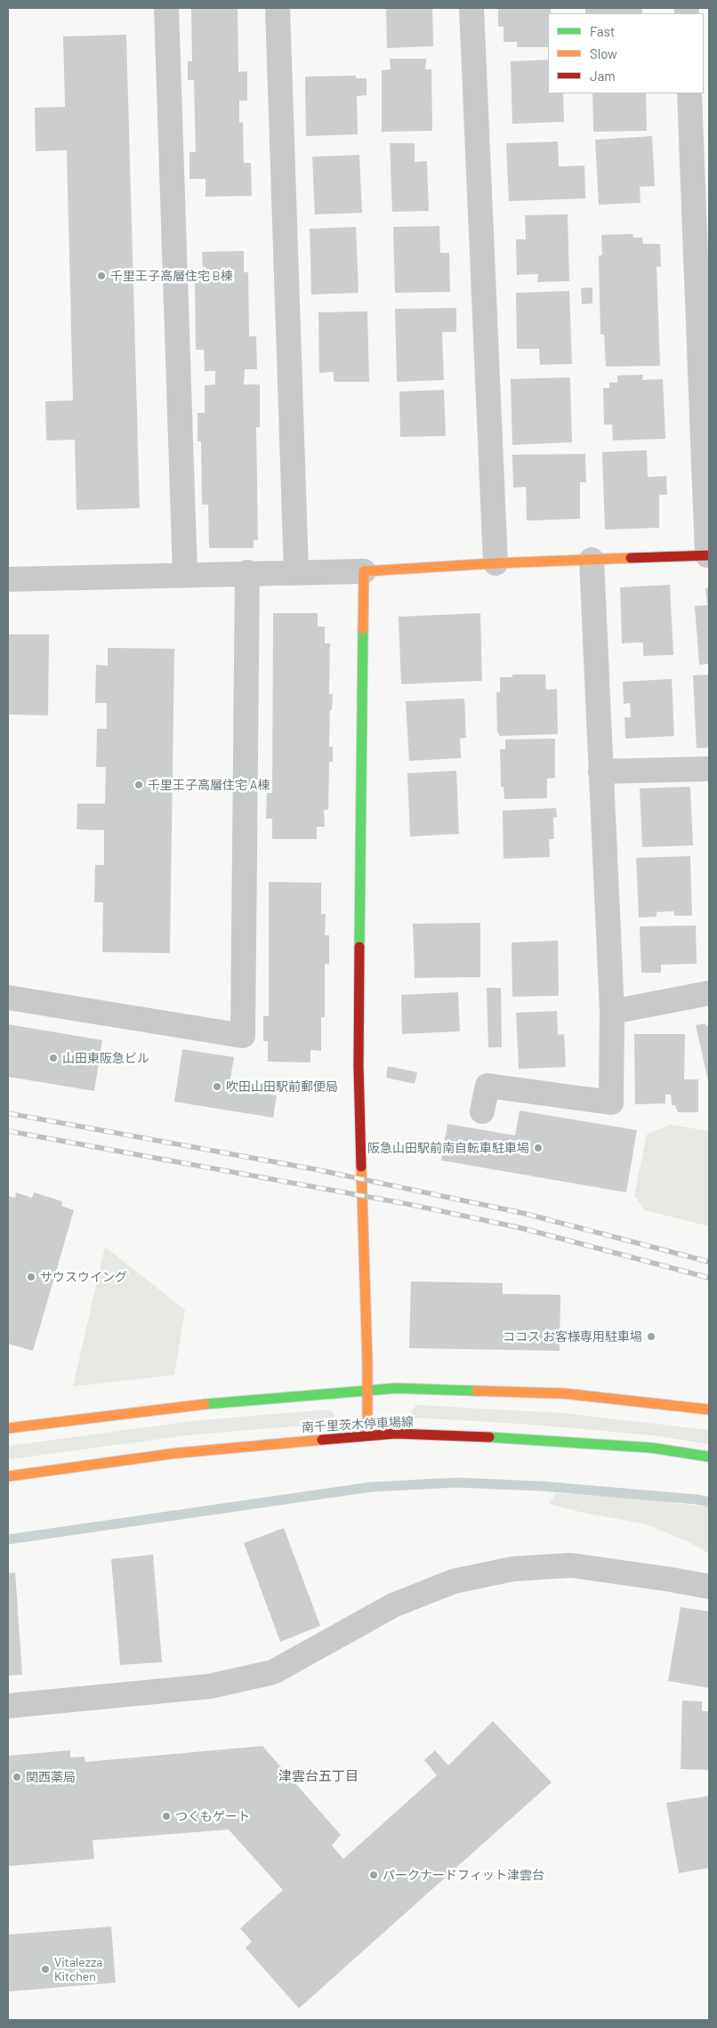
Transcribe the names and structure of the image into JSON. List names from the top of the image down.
{
  "streets": {
    "main road": ["南千里茨木停車場線"]
  },
  "districts": ["津雲台五丁目"],
  "places": [
    "千里王子高層住宅 B棟",
    "千里王子高層住宅 A棟",
    "山田東阪急ビル",
    "吹田山田駅前郵便局",
    "阪急山田駅前南自転車駐車場",
    "サウスウイング",
    "ココス お客様専用駐車場",
    "関西薬局",
    "つくもゲート",
    "パークナードフィット津雲台",
    "Vitalezza Kitchen"
  ],
  "legend": ["Fast", "Slow", "Jam"]
}
